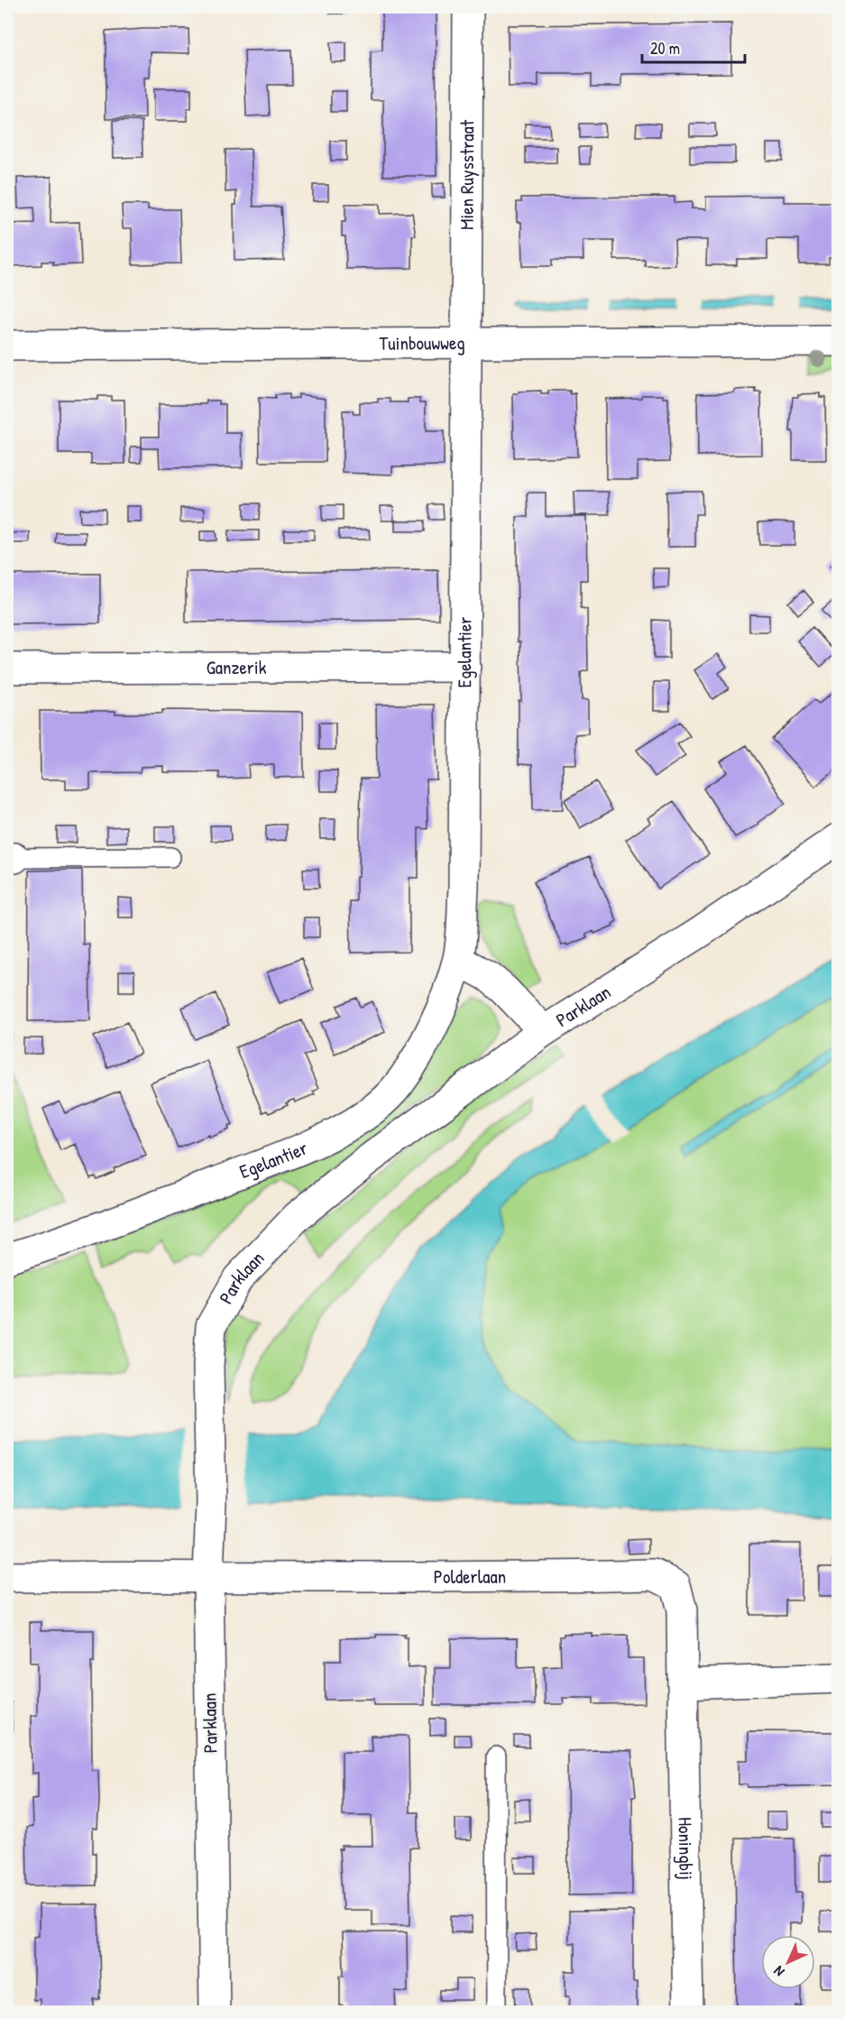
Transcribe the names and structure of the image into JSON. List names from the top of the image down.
{
  "streets": {
    "street": [
      "Mien Ruysstraat",
      "Tuinbouwweg",
      "Egelantier",
      "Ganzerik",
      "Parklaan",
      "Polderlaan",
      "Honingbij"
    ]
  },
  "crossings": [
    ["Mien Ruysstraat", "Tuinbouwweg"],
    ["Mien Ruysstraat", "Egelantier"],
    ["Tuinbouwweg", "Egelantier"],
    ["Egelantier", "Ganzerik"],
    ["Parklaan", "Polderlaan"],
    ["Polderlaan", "Honingbij"]
  ],
  "scale_bar": "20 m",
  "north": "bottom left"
}
